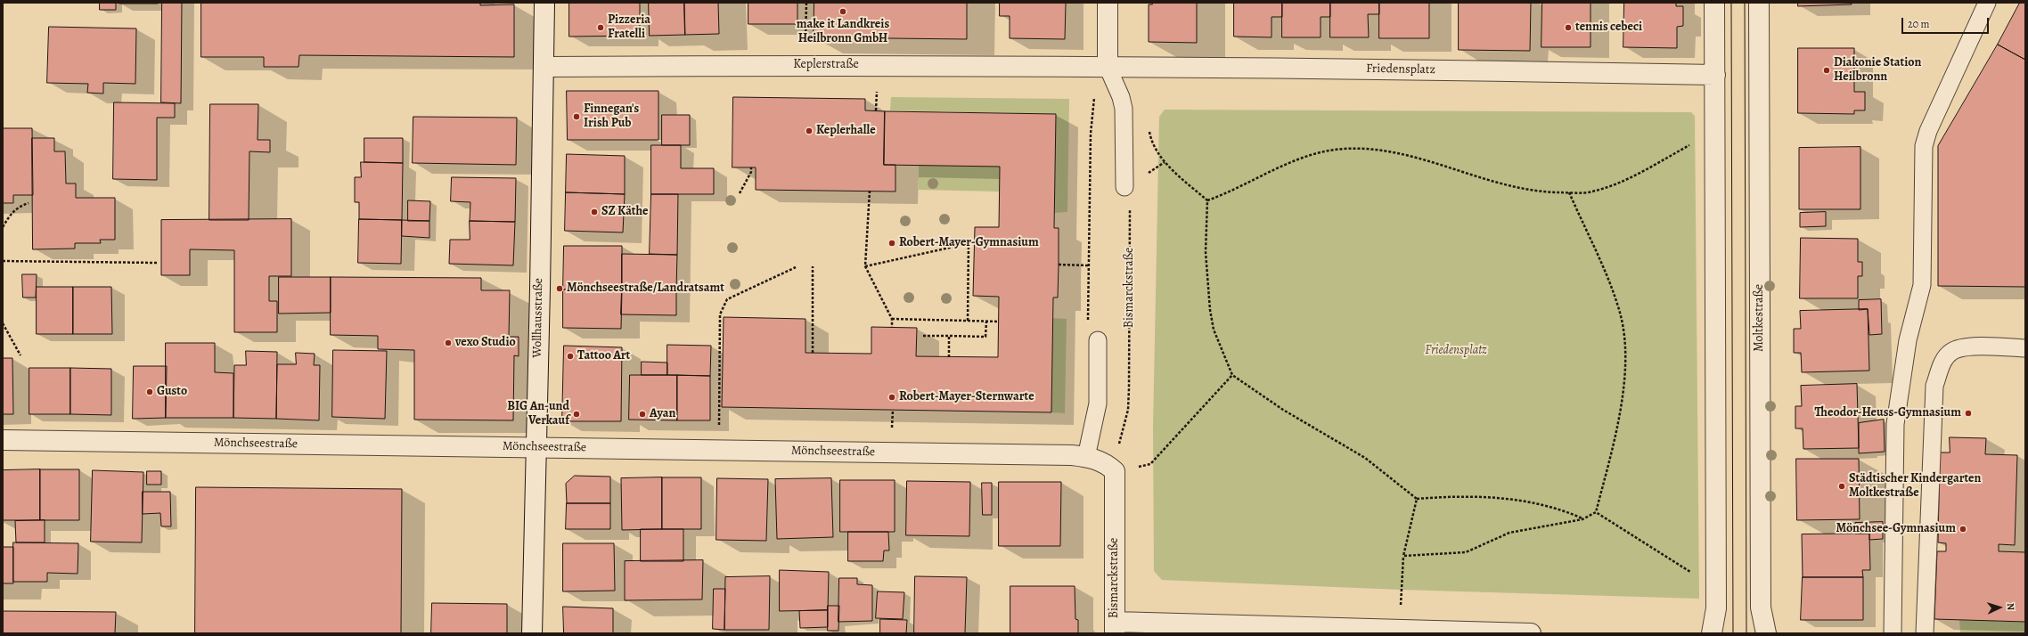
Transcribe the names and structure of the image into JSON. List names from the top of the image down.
{
  "streets": {
    "street": [
      "Keplerstraße",
      "Friedensplatz",
      "Bismarckstraße",
      "Wollhausstraße",
      "Moltkestraße",
      "Mönchseestraße"
    ]
  },
  "crossings": [
    ["Keplerstraße", "Friedensplatz"],
    ["Keplerstraße", "Wollhausstraße"],
    ["Wollhausstraße", "Mönchseestraße"]
  ],
  "parks": ["Friedensplatz"],
  "places": [
    "make it Landkreis Heilbronn GmbH",
    "Pizzeria Fratelli",
    "tennis cebeci",
    "Diakonie Station Heilbronn",
    "Finnegan's Irish Pub",
    "Keplerhalle",
    "SZ Käthe",
    "Robert-Mayer-Gymnasium",
    "Mönchseestraße/Landratsamt",
    "vexo Studio",
    "Tattoo Art",
    "Gusto",
    "Robert-Mayer-Sternwarte",
    "Theodor-Heuss-Gymnasium",
    "BIG An-und Verkauf",
    "Ayan",
    "Städtischer Kindergarten Moltkestraße",
    "Mönchsee-Gymnasium"
  ],
  "scale_bar": "20 m",
  "north": "right"
}
